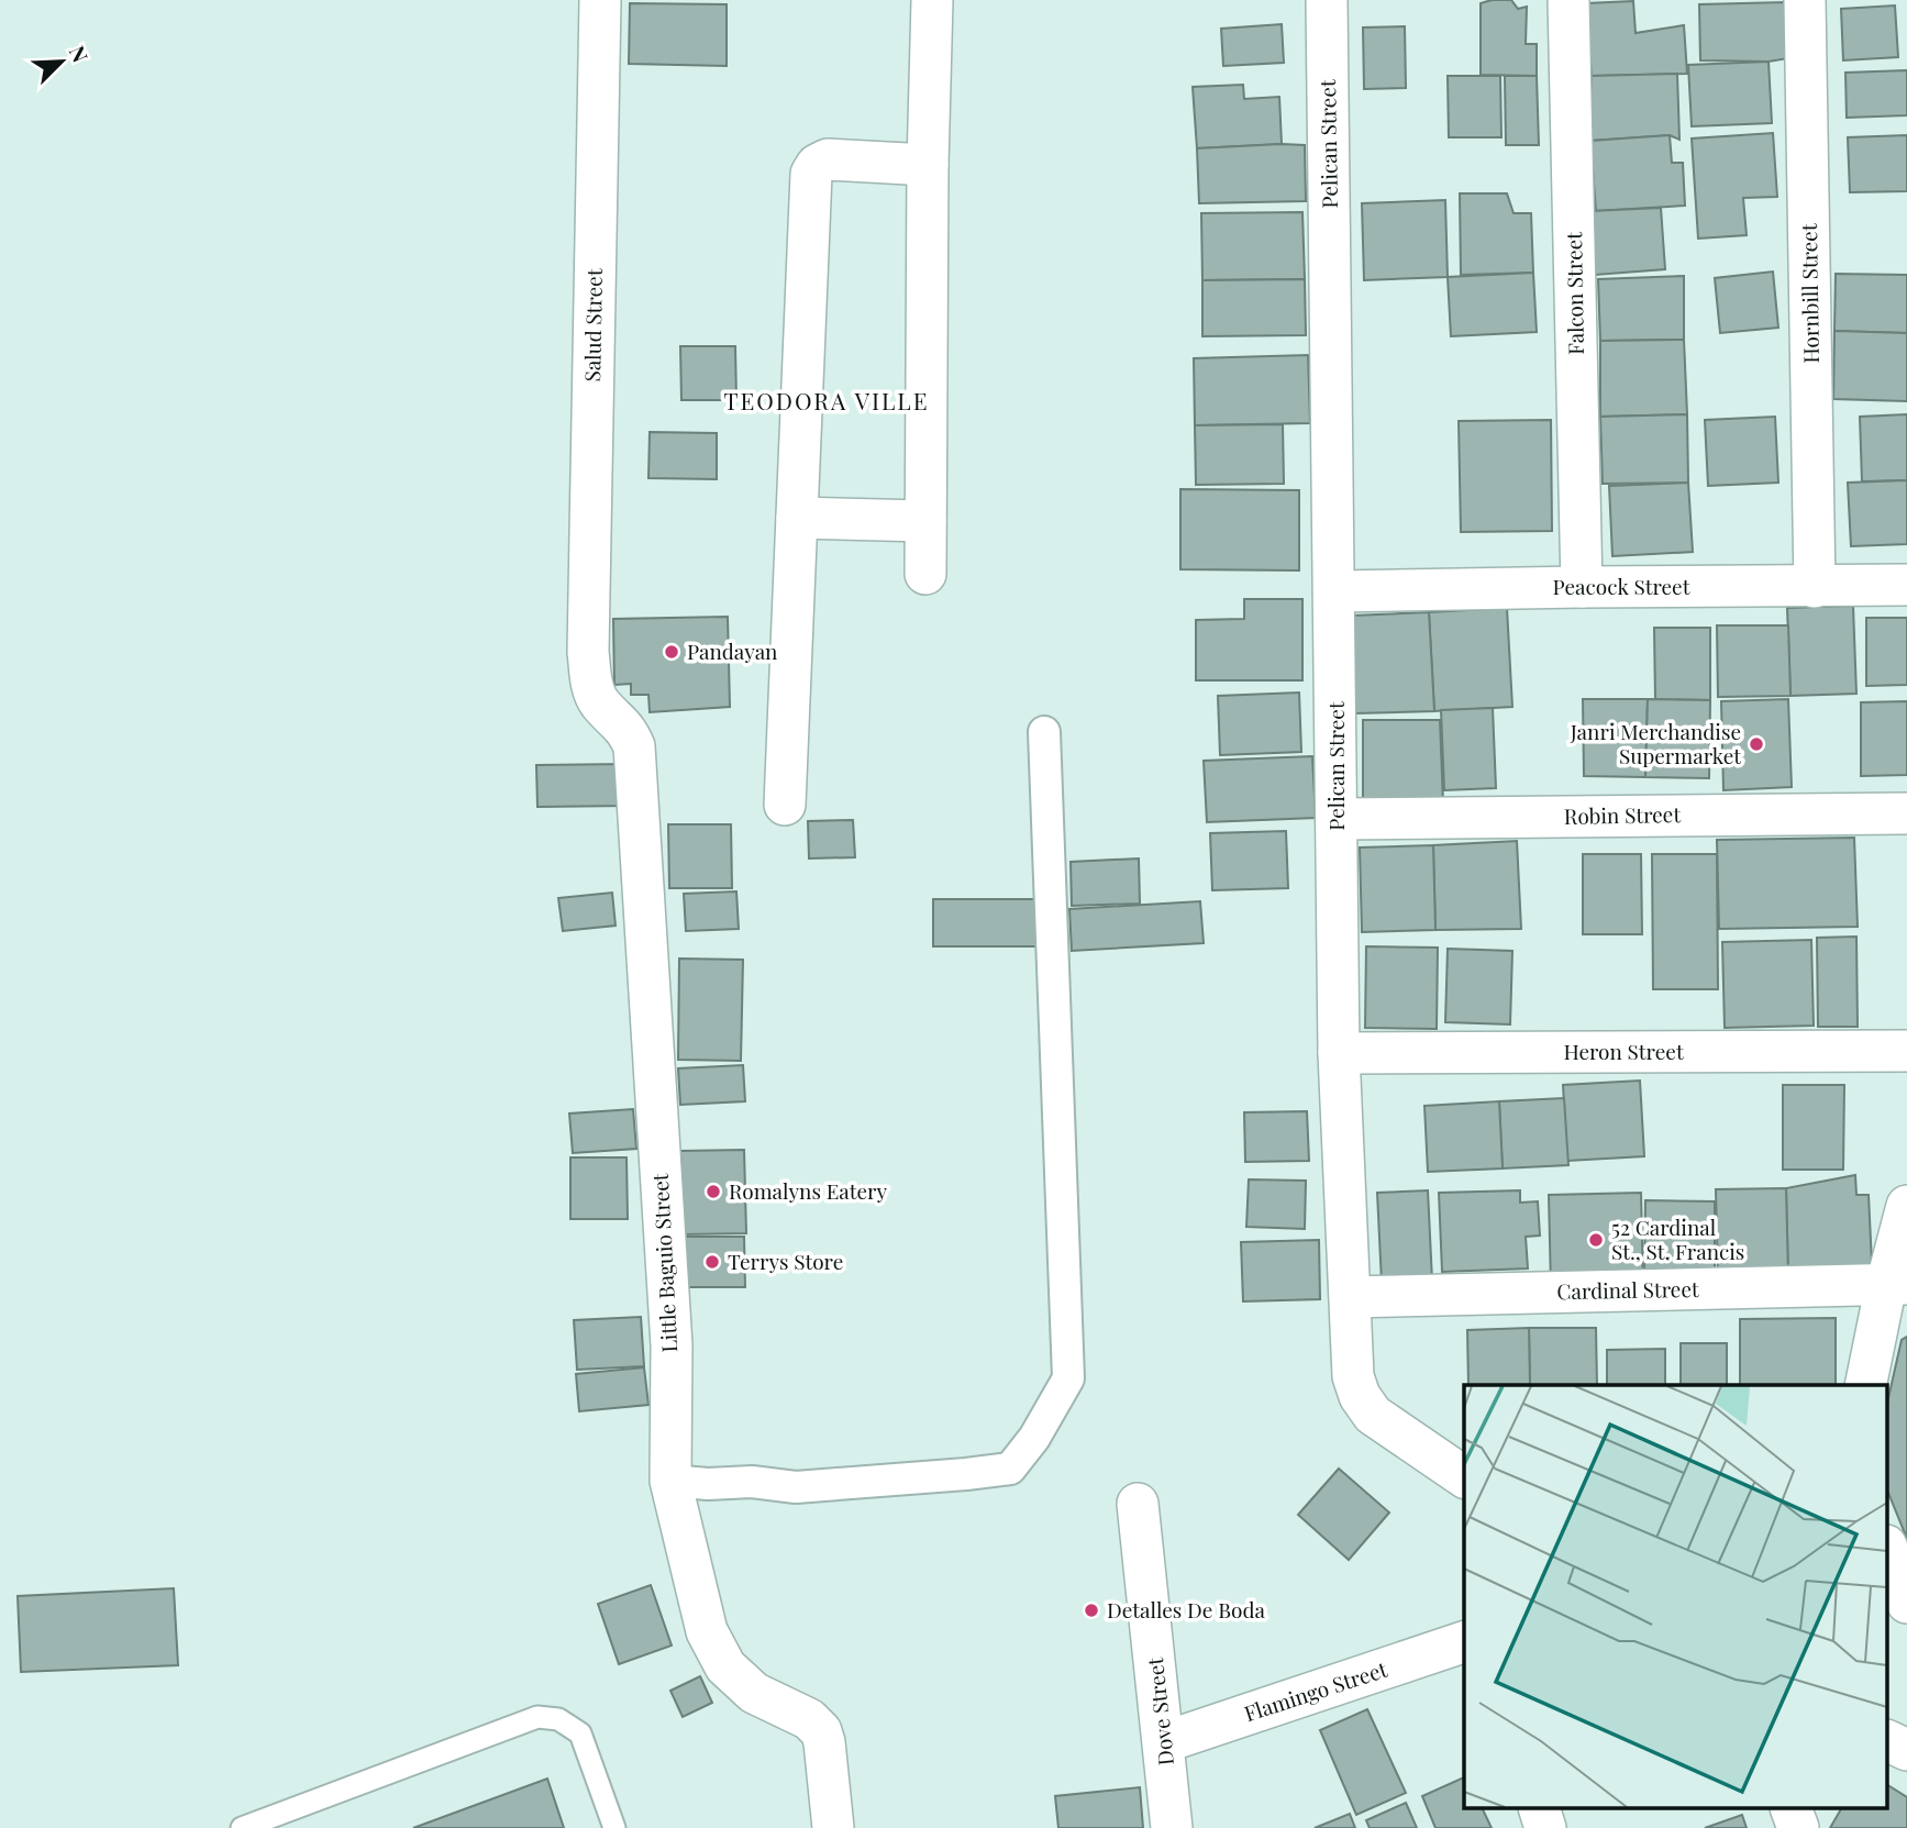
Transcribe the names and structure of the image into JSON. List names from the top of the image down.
{
  "streets": {
    "street": [
      "Pelican Street",
      "Falcon Street",
      "Hornbill Street",
      "Salud Street",
      "Peacock Street",
      "Robin Street",
      "Heron Street",
      "Little Baguio Street",
      "Cardinal Street",
      "Flamingo Street",
      "Dove Street"
    ]
  },
  "crossings": [
    ["Pelican Street", "Peacock Street"],
    ["Pelican Street", "Robin Street"],
    ["Pelican Street", "Heron Street"],
    ["Pelican Street", "Cardinal Street"],
    ["Falcon Street", "Peacock Street"],
    ["Hornbill Street", "Peacock Street"],
    ["Salud Street", "Little Baguio Street"],
    ["Flamingo Street", "Dove Street"]
  ],
  "districts": ["TEODORA VILLE"],
  "places": [
    "Pandayan",
    "Janri Merchandise Supermarket",
    "Romalyns Eatery",
    "52 Cardinal St., St. Francis",
    "Terrys Store",
    "Detalles De Boda"
  ],
  "north": "top right"
}
